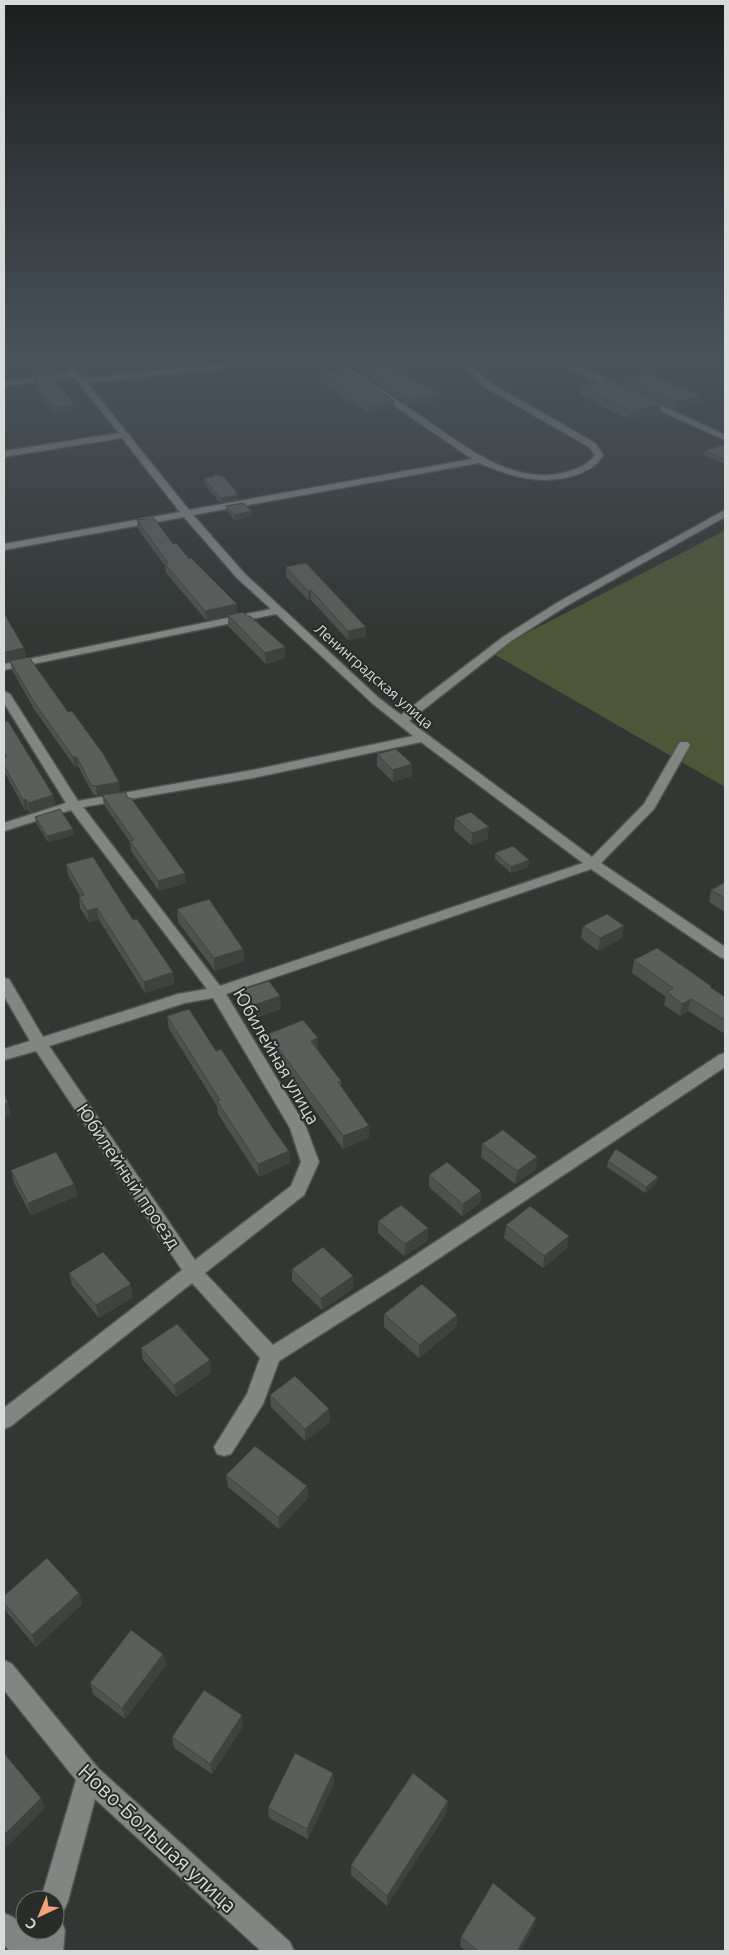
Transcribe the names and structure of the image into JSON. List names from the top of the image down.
{
  "streets": {
    "street": [
      "Ленинградская улица",
      "Юбилейная улица",
      "Юбилейный проезд",
      "Ново-Большая улица"
    ]
  },
  "crossings": [
    ["Юбилейная улица", "Юбилейный проезд"]
  ],
  "north": "bottom left"
}
